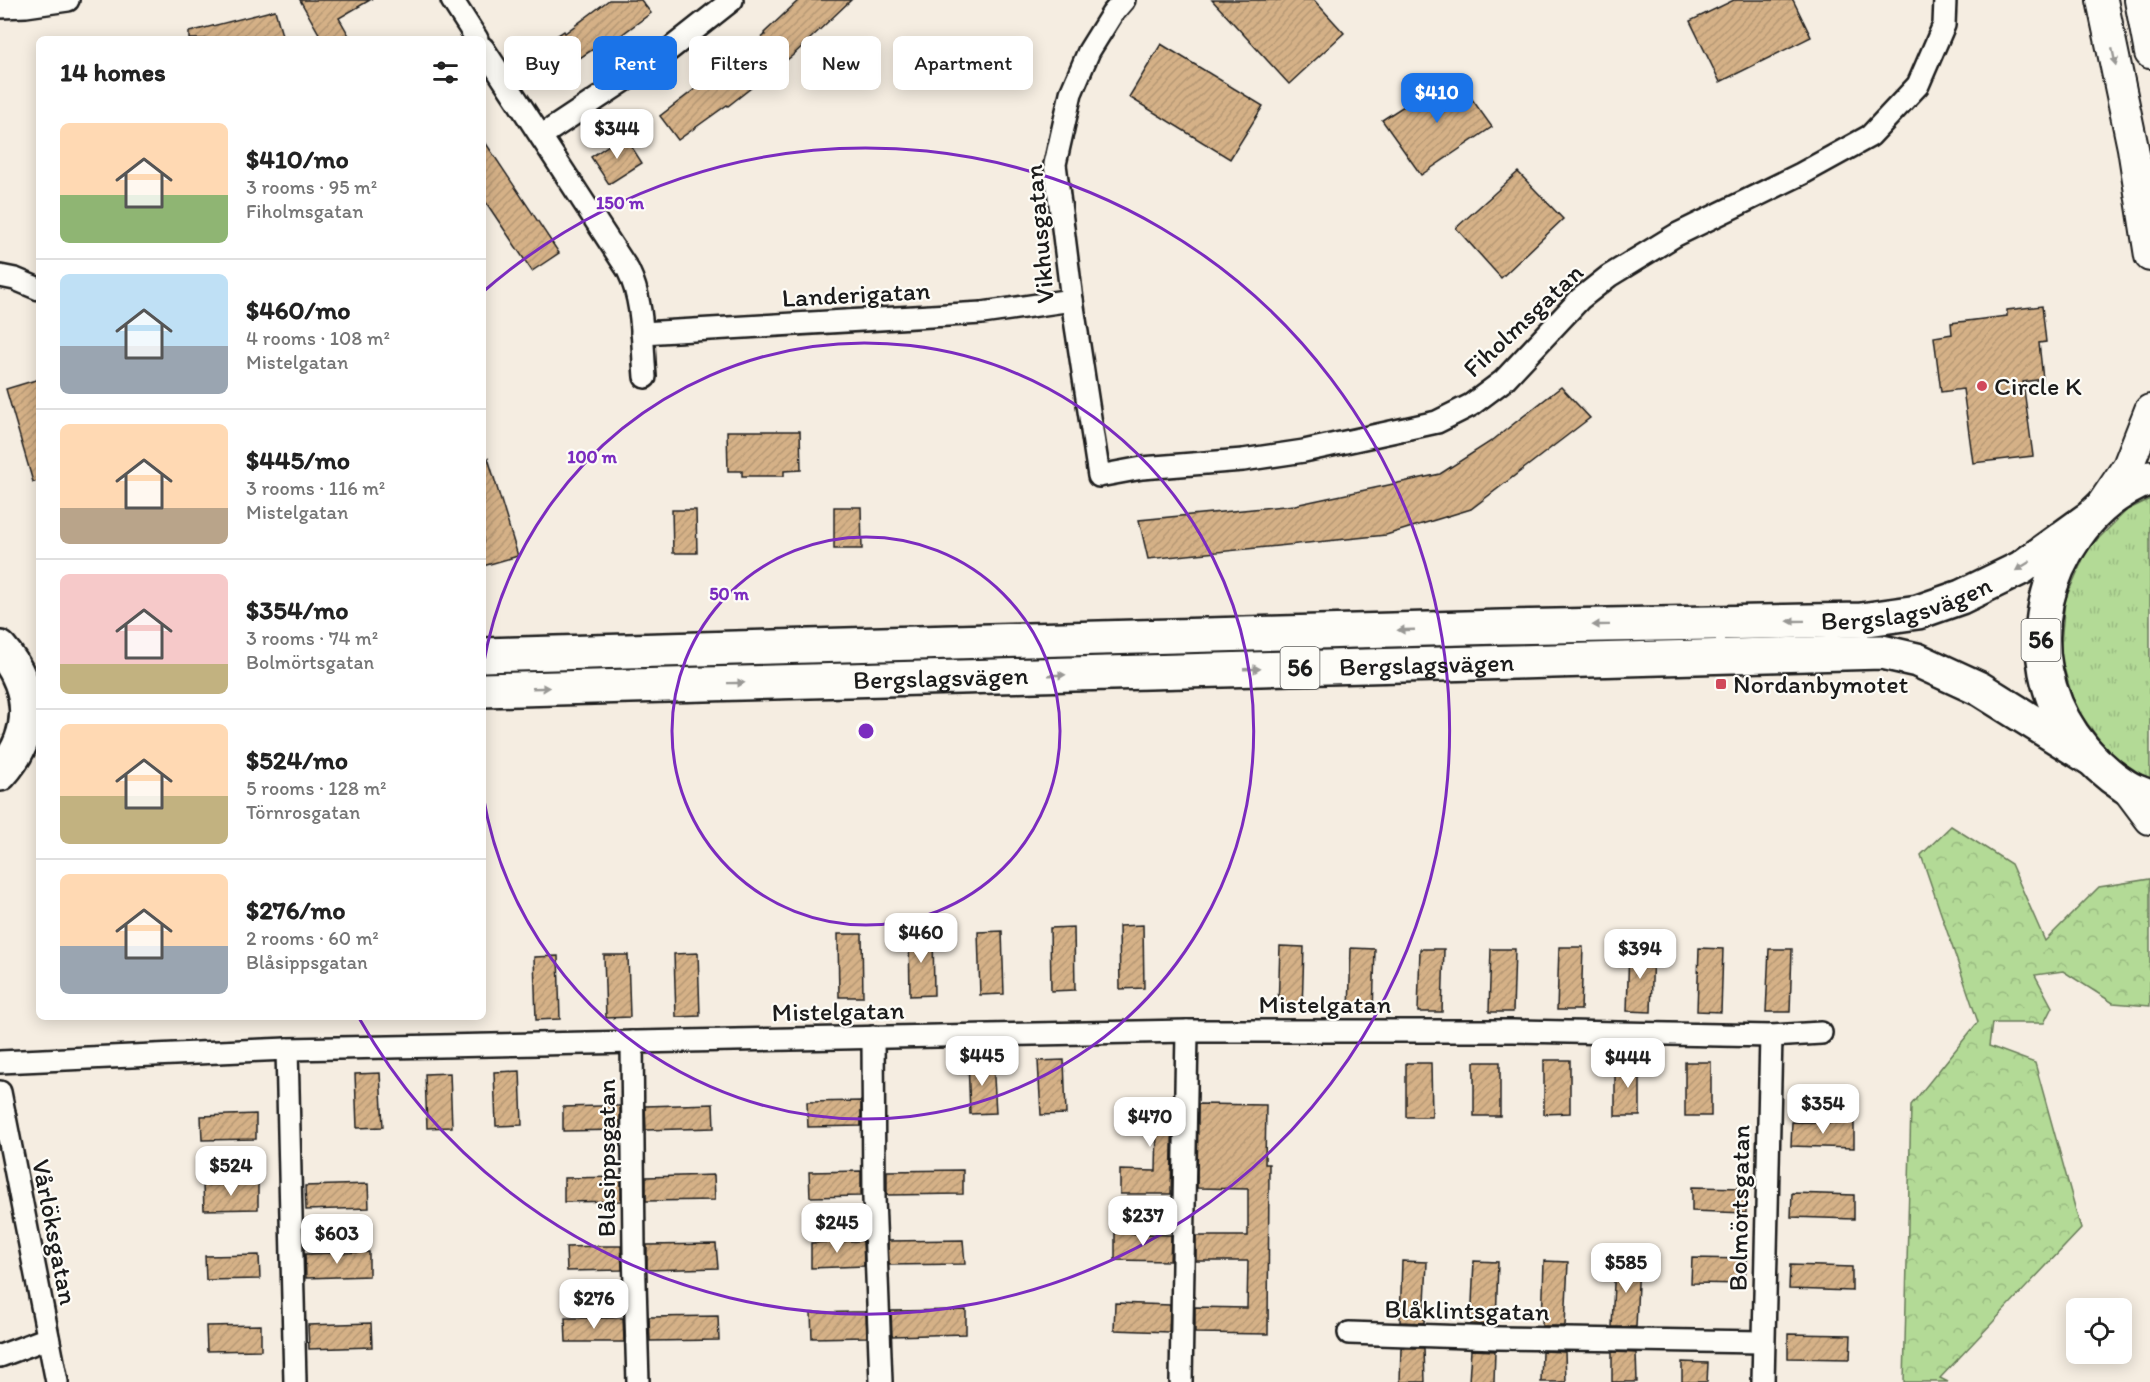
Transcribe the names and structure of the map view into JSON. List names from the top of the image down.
{
  "streets": {
    "highway": ["Bergslagsvägen", "56"],
    "street": [
      "Vikhusgatan",
      "Landerigatan",
      "Fiholmsgatan",
      "Mistelgatan",
      "Blåsippsgatan",
      "Bolmörtsgatan",
      "Vårlöksgatan",
      "Blåklintsgatan"
    ]
  },
  "crossings": [
    ["Vikhusgatan", "Landerigatan"],
    ["Vikhusgatan", "Fiholmsgatan"],
    ["Bergslagsvägen", "56"],
    ["Mistelgatan", "Blåsippsgatan"],
    ["Mistelgatan", "Bolmörtsgatan"],
    ["Bolmörtsgatan", "Blåklintsgatan"]
  ],
  "places": {
    "other": ["Circle K"],
    "transit": ["Nordanbymotet"]
  },
  "page": {
    "chip": [
      "Buy",
      "Rent",
      "Filters",
      "New",
      "Apartment"
    ],
    "heading": "14 homes",
    "price": [
      "$410",
      "$344",
      "$460",
      "$394",
      "$445",
      "$444",
      "$354",
      "$470",
      "$524",
      "$237",
      "$245",
      "$603",
      "$585",
      "$276"
    ],
    "list": [
      {
        "name": "$410/mo",
        "note": "3 rooms · 95 m² · Fiholmsgatan"
      },
      {
        "name": "$460/mo",
        "note": "4 rooms · 108 m² · Mistelgatan"
      },
      {
        "name": "$445/mo",
        "note": "3 rooms · 116 m² · Mistelgatan"
      },
      {
        "name": "$354/mo",
        "note": "3 rooms · 74 m² · Bolmörtsgatan"
      },
      {
        "name": "$524/mo",
        "note": "5 rooms · 128 m² · Törnrosgatan"
      },
      {
        "name": "$276/mo",
        "note": "2 rooms · 60 m² · Blåsippsgatan"
      }
    ]
  },
  "rings": ["150 m", "100 m", "50 m"]
}
